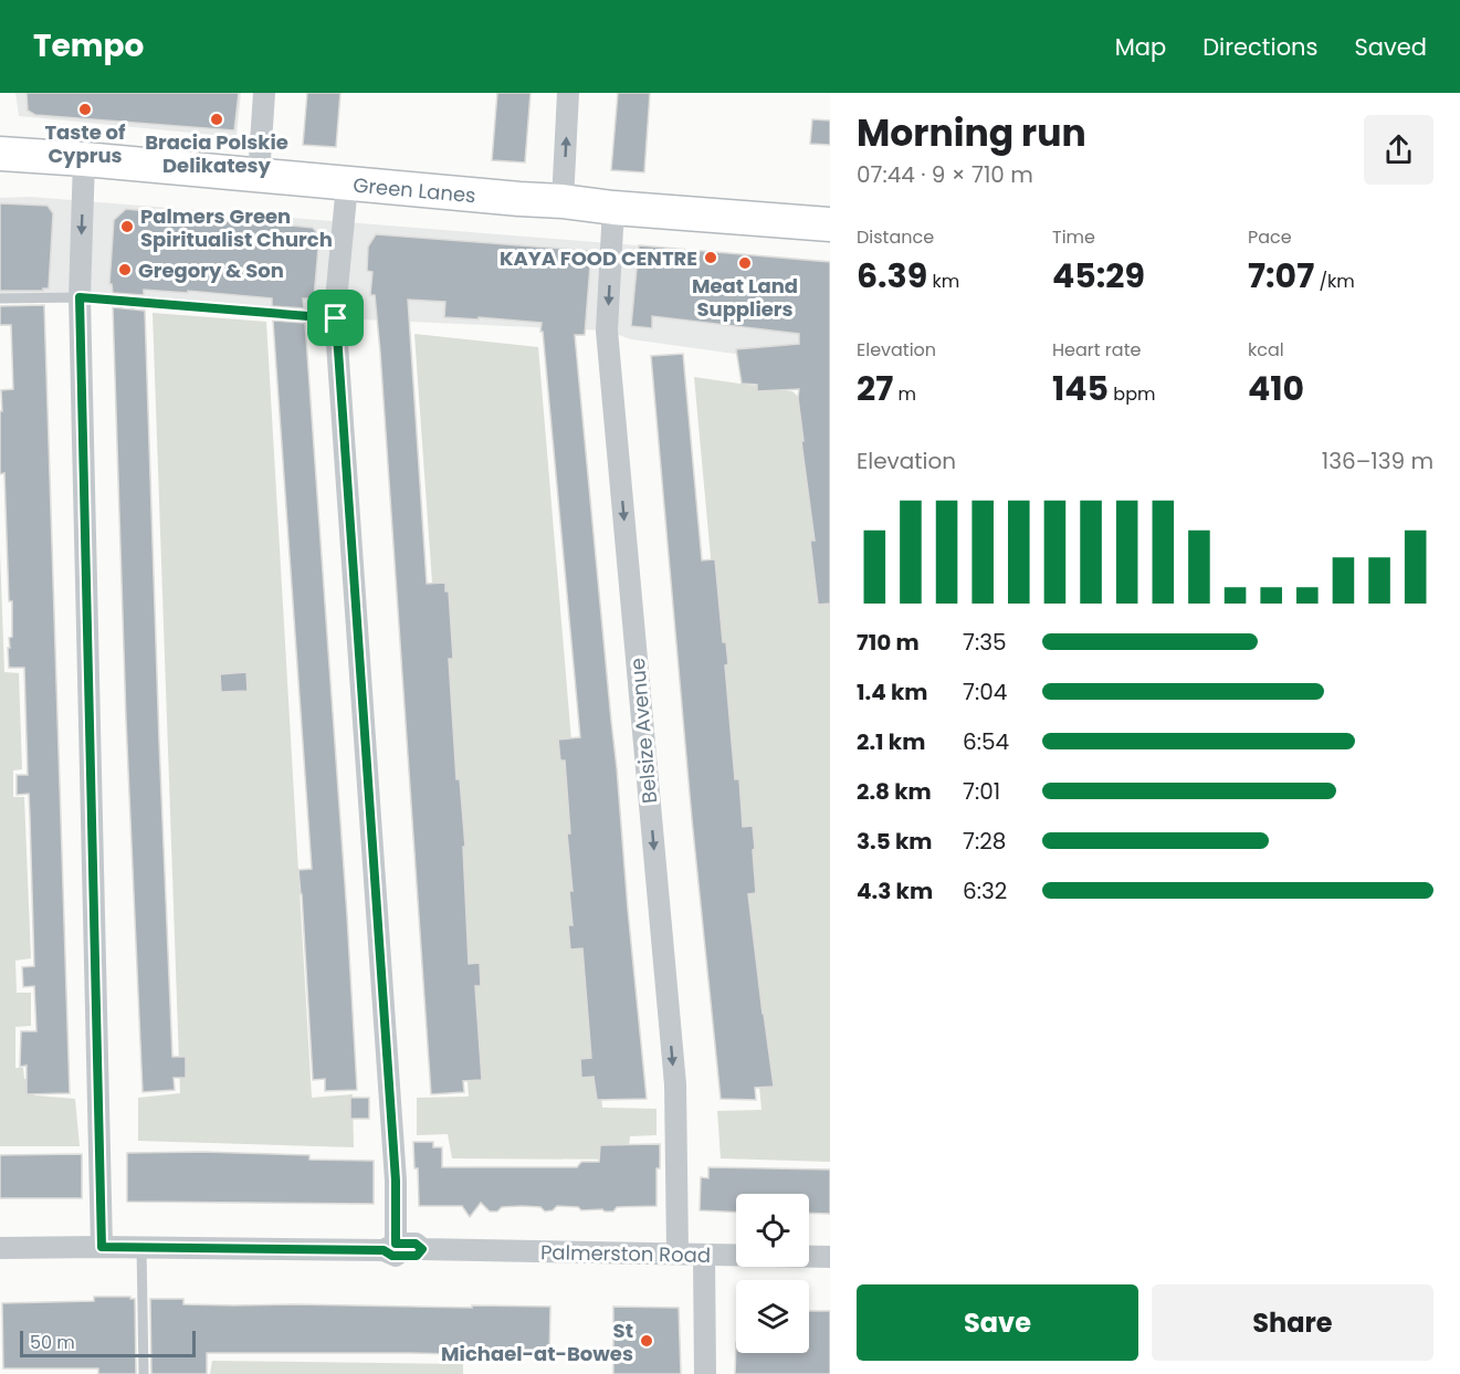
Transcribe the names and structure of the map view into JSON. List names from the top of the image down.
{
  "streets": {
    "main road": ["Green Lanes"],
    "street": ["Belsize Avenue", "Palmerston Road"]
  },
  "crossings": [
    ["Green Lanes", "Belsize Avenue"],
    ["Belsize Avenue", "Palmerston Road"]
  ],
  "one_way": ["Belsize Avenue"],
  "places": [
    "Taste of Cyprus",
    "Bracia Polskie Delikatesy",
    "Palmers Green Spiritualist Church",
    "KAYA FOOD CENTRE",
    "Meat Land Suppliers",
    "Gregory & Son",
    "St Michael-at-Bowes"
  ],
  "scale_bar": "50 m",
  "page": {
    "header": "Tempo",
    "nav": ["Map", "Directions", "Saved"],
    "heading": ["Morning run", "07:44 · 9 × 710 m"],
    "stats": [
      ["Distance", "6.39 km"],
      ["Time", "45:29"],
      ["Pace", "7:07 /km"],
      ["Elevation", "27 m"],
      ["Heart rate", "145 bpm"],
      ["kcal", "410"]
    ],
    "chart": ["Elevation", "136–139 m"],
    "list": [
      {
        "name": "710 m",
        "note": "7:35"
      },
      {
        "name": "1.4 km",
        "note": "7:04"
      },
      {
        "name": "2.1 km",
        "note": "6:54"
      },
      {
        "name": "2.8 km",
        "note": "7:01"
      },
      {
        "name": "3.5 km",
        "note": "7:28"
      },
      {
        "name": "4.3 km",
        "note": "6:32"
      }
    ],
    "buttons": ["Save", "Share"],
    "scale": "50 m"
  }
}
